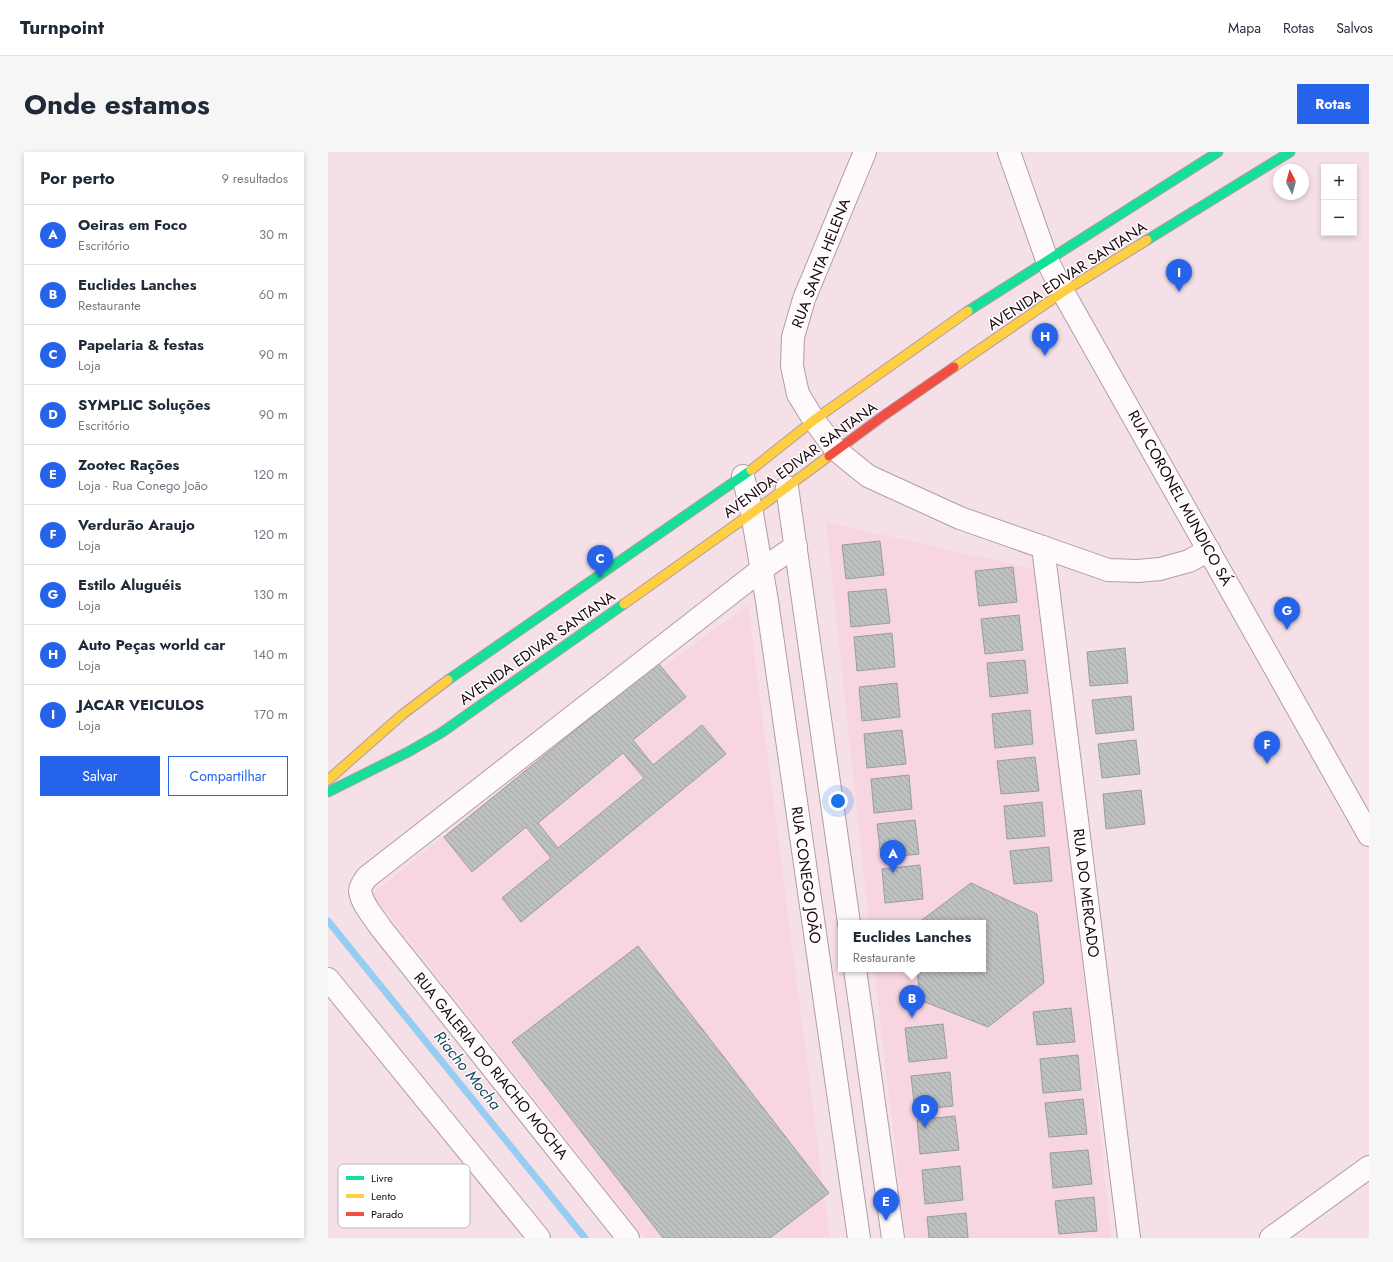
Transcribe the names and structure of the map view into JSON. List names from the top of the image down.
{
  "streets": {
    "highway": ["AVENIDA EDIVAR SANTANA"],
    "street": [
      "RUA SANTA HELENA",
      "RUA CORONEL MUNDICO SÁ",
      "RUA CONEGO JOÃO",
      "RUA DO MERCADO",
      "RUA GALERIA DO RIACHO MOCHA"
    ]
  },
  "crossings": [
    ["RUA SANTA HELENA", "AVENIDA EDIVAR SANTANA"],
    ["RUA SANTA HELENA", "RUA CORONEL MUNDICO SÁ"],
    ["RUA SANTA HELENA", "RUA DO MERCADO"],
    ["AVENIDA EDIVAR SANTANA", "RUA CORONEL MUNDICO SÁ"],
    ["AVENIDA EDIVAR SANTANA", "RUA CONEGO JOÃO"],
    ["RUA CONEGO JOÃO", "RUA GALERIA DO RIACHO MOCHA"]
  ],
  "water": ["Riacho Mocha"],
  "legend": ["Livre", "Lento", "Parado"],
  "north": "top",
  "page": {
    "header": "Turnpoint",
    "nav": ["Mapa", "Rotas", "Salvos"],
    "title": "Onde estamos",
    "buttons": [
      "Rotas",
      ["Salvar", "Compartilhar"]
    ],
    "heading": ["Por perto", "9 resultados"],
    "map_buttons": ["+", "−"],
    "list": [
      {
        "mark": "A",
        "name": "Oeiras em Foco",
        "note": "Escritório",
        "value": "30 m"
      },
      {
        "mark": "B",
        "name": "Euclides Lanches",
        "note": "Restaurante",
        "value": "60 m"
      },
      {
        "mark": "C",
        "name": "Papelaria & festas",
        "note": "Loja",
        "value": "90 m"
      },
      {
        "mark": "D",
        "name": "SYMPLIC Soluções",
        "note": "Escritório",
        "value": "90 m"
      },
      {
        "mark": "E",
        "name": "Zootec Rações",
        "note": "Loja · Rua Conego João",
        "value": "120 m"
      },
      {
        "mark": "F",
        "name": "Verdurão Araujo",
        "note": "Loja",
        "value": "120 m"
      },
      {
        "mark": "G",
        "name": "Estilo Aluguéis",
        "note": "Loja",
        "value": "130 m"
      },
      {
        "mark": "H",
        "name": "Auto Peças world car",
        "note": "Loja",
        "value": "140 m"
      },
      {
        "mark": "I",
        "name": "JACAR VEICULOS",
        "note": "Loja",
        "value": "170 m"
      }
    ],
    "pins": [
      "I",
      "H",
      "C",
      "G",
      "F",
      "A",
      "B",
      "D",
      "E"
    ],
    "popup": ["Euclides Lanches", "Restaurante"]
  }
}
